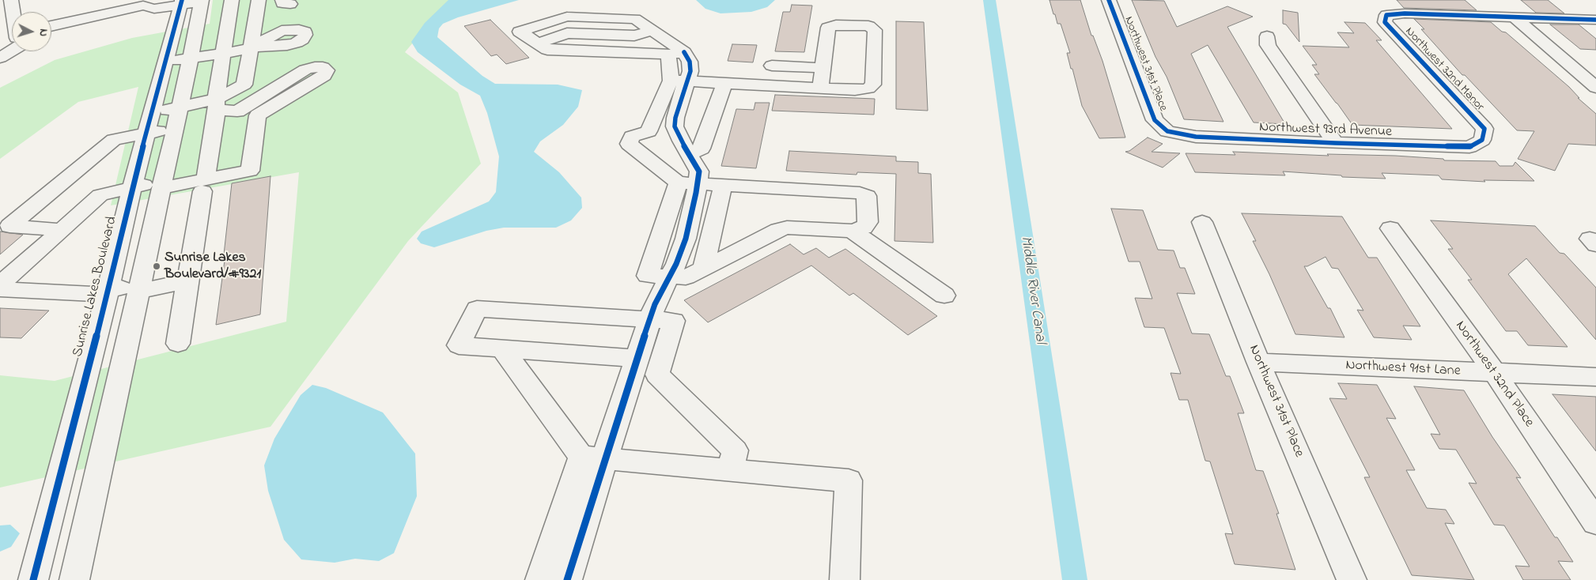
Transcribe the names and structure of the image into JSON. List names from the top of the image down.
{
  "streets": {
    "street": [
      "Northwest 31st Place",
      "Northwest 32nd Manor",
      "Northwest 93rd Avenue",
      "Sunrise Lakes Boulevard",
      "Northwest 91st Lane",
      "Northwest 32nd Place"
    ]
  },
  "crossings": [
    ["Northwest 31st Place", "Northwest 93rd Avenue"],
    ["Northwest 31st Place", "Northwest 91st Lane"],
    ["Northwest 32nd Manor", "Northwest 93rd Avenue"],
    ["Northwest 91st Lane", "Northwest 32nd Place"]
  ],
  "water": ["Middle River Canal"],
  "places": ["Sunrise Lakes Boulevard/#9321"],
  "north": "right"
}
